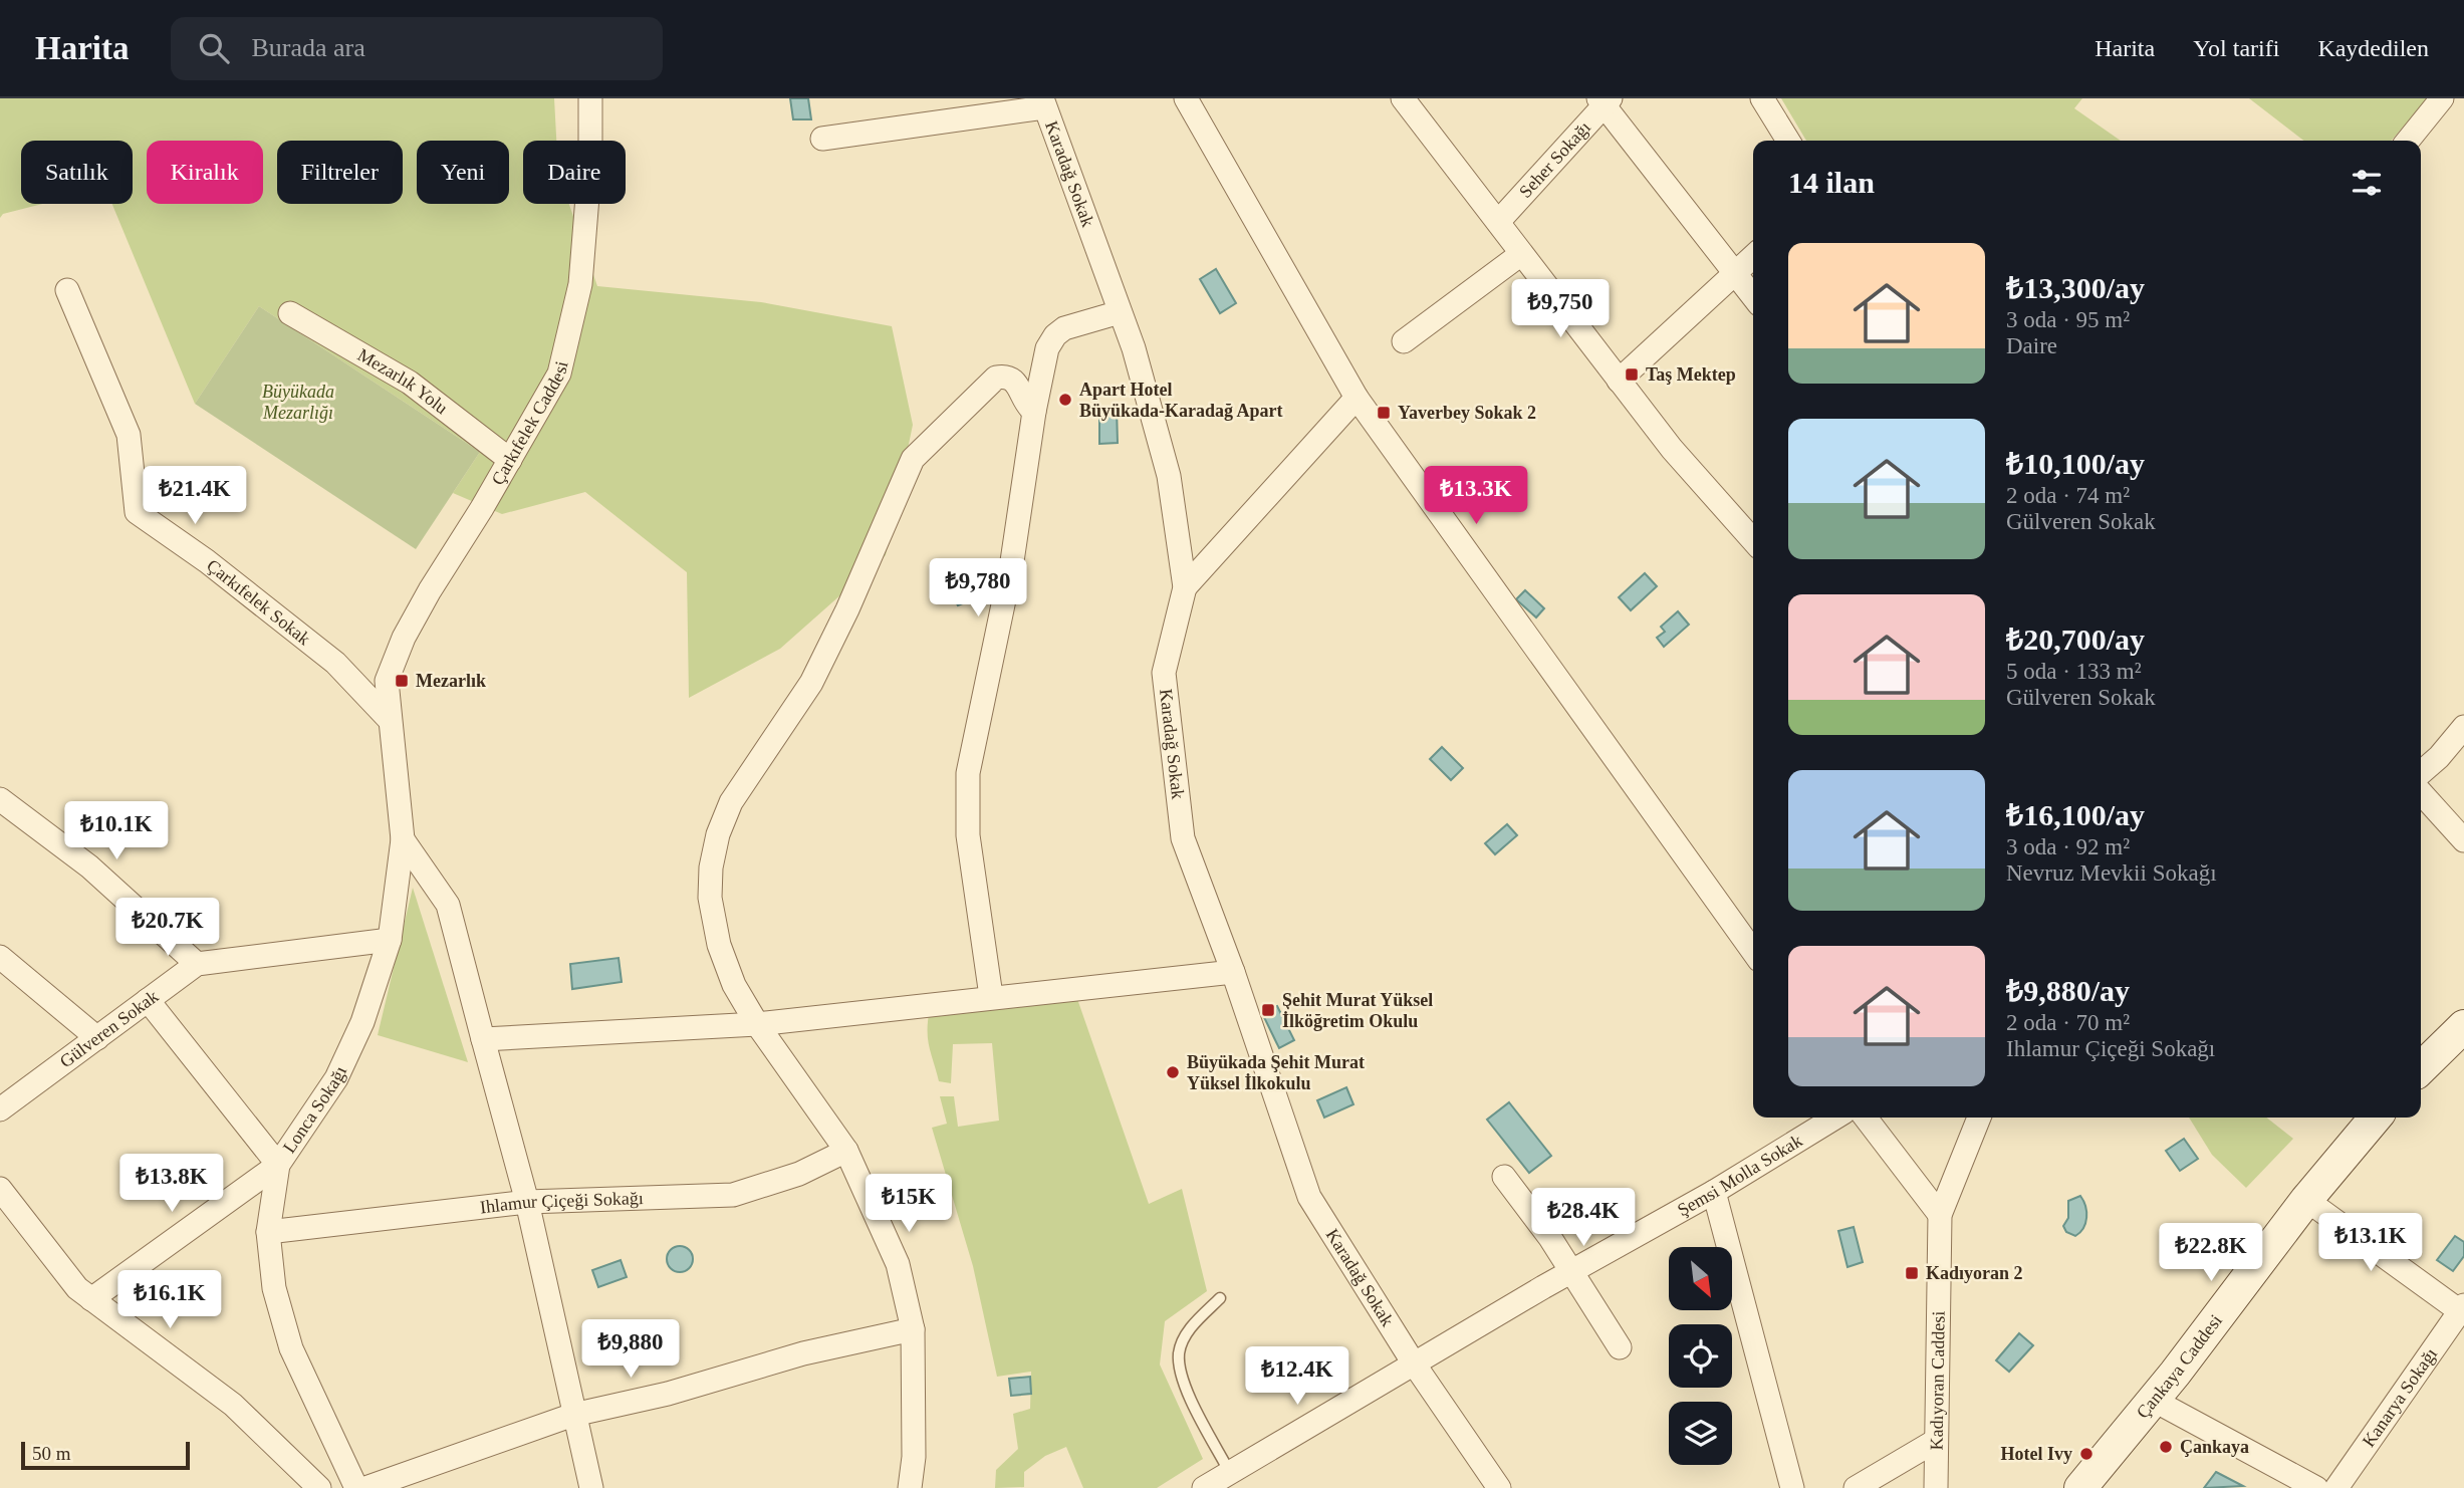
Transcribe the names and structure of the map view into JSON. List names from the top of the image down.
{
  "streets": {
    "street": [
      "Seher Sokağı",
      "Karadağ Sokak",
      "Mezarlık Yolu",
      "Çarkıfelek Caddesi",
      "Çarkıfelek Sokak",
      "Gülveren Sokak",
      "Lonca Sokağı",
      "Şemsi Molla Sokak",
      "Ihlamur Çiçeği Sokağı",
      "Çankaya Caddesi",
      "Kadıyoran Caddesi",
      "Kanarya Sokağı"
    ]
  },
  "crossings": [
    ["Karadağ Sokak", "Şemsi Molla Sokak"],
    ["Mezarlık Yolu", "Çarkıfelek Caddesi"],
    ["Çarkıfelek Caddesi", "Çarkıfelek Sokak"],
    ["Çarkıfelek Caddesi", "Lonca Sokağı"],
    ["Çarkıfelek Sokak", "Lonca Sokağı"],
    ["Gülveren Sokak", "Lonca Sokağı"],
    ["Lonca Sokağı", "Ihlamur Çiçeği Sokağı"]
  ],
  "parks": ["Büyükada Mezarlığı"],
  "places": {
    "transit": [
      "Taş Mektep",
      "Yaverbey Sokak 2",
      "Mezarlık",
      "Şehit Murat Yüksel İlköğretim Okulu",
      "Kadıyoran 2"
    ],
    "other": [
      "Apart Hotel Büyükada-Karadağ Apart",
      "Büyükada Şehit Murat Yüksel İlkokulu",
      "Çankaya",
      "Hotel Ivy"
    ]
  },
  "scale_bar": "50 m",
  "north": "bottom right",
  "page": {
    "header": "Harita",
    "search": "Burada ara",
    "nav": ["Harita", "Yol tarifi", "Kaydedilen"],
    "chip": [
      "Satılık",
      "Kiralık",
      "Filtreler",
      "Yeni",
      "Daire"
    ],
    "heading": "14 ilan",
    "list": [
      {
        "name": "₺13,300/ay",
        "note": "3 oda · 95 m² · Daire"
      },
      {
        "name": "₺10,100/ay",
        "note": "2 oda · 74 m² · Gülveren Sokak"
      },
      {
        "name": "₺20,700/ay",
        "note": "5 oda · 133 m² · Gülveren Sokak"
      },
      {
        "name": "₺16,100/ay",
        "note": "3 oda · 92 m² · Nevruz Mevkii Sokağı"
      },
      {
        "name": "₺9,880/ay",
        "note": "2 oda · 70 m² · Ihlamur Çiçeği Sokağı"
      }
    ],
    "price": [
      "₺9,750",
      "₺21.4K",
      "₺13.3K",
      "₺9,780",
      "₺10.1K",
      "₺20.7K",
      "₺13.8K",
      "₺15K",
      "₺28.4K",
      "₺13.1K",
      "₺22.8K",
      "₺16.1K",
      "₺9,880",
      "₺12.4K"
    ],
    "scale": "50 m"
  }
}
